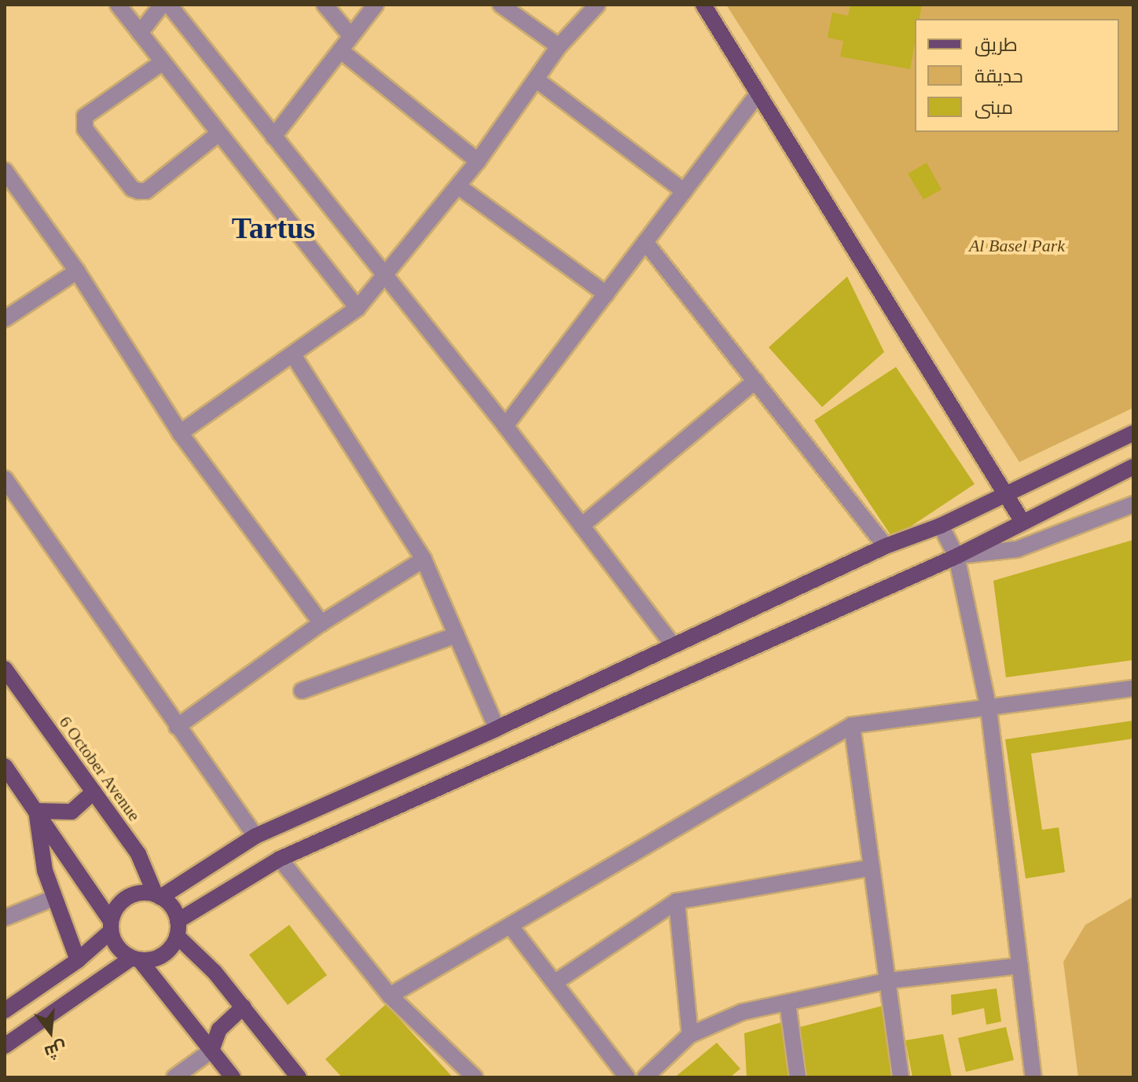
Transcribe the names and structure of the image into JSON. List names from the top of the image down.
{
  "streets": {
    "main road": ["6 October Avenue"]
  },
  "districts": ["Tartus"],
  "parks": ["Al Basel Park"],
  "legend": ["طريق", "حديقة", "مبنى"],
  "north": "bottom"
}
